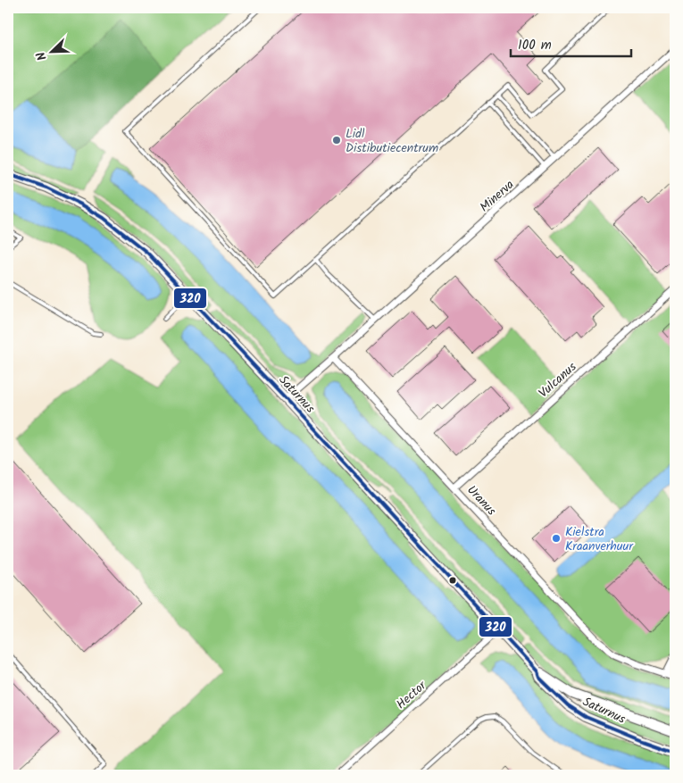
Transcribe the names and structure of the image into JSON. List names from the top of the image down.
{
  "streets": {
    "main road": ["Saturnus"],
    "street": [
      "Minerva",
      "Vulcanus",
      "Uranus",
      "Hector"
    ]
  },
  "crossings": [
    ["Minerva", "Uranus"],
    ["Vulcanus", "Uranus"],
    ["Saturnus", "Hector"]
  ],
  "places": ["Lidl Distibutiecentrum", "Kielstra Kraanverhuur"],
  "lines": ["transit line 320"],
  "scale_bar": "100 m",
  "north": "bottom left"
}
